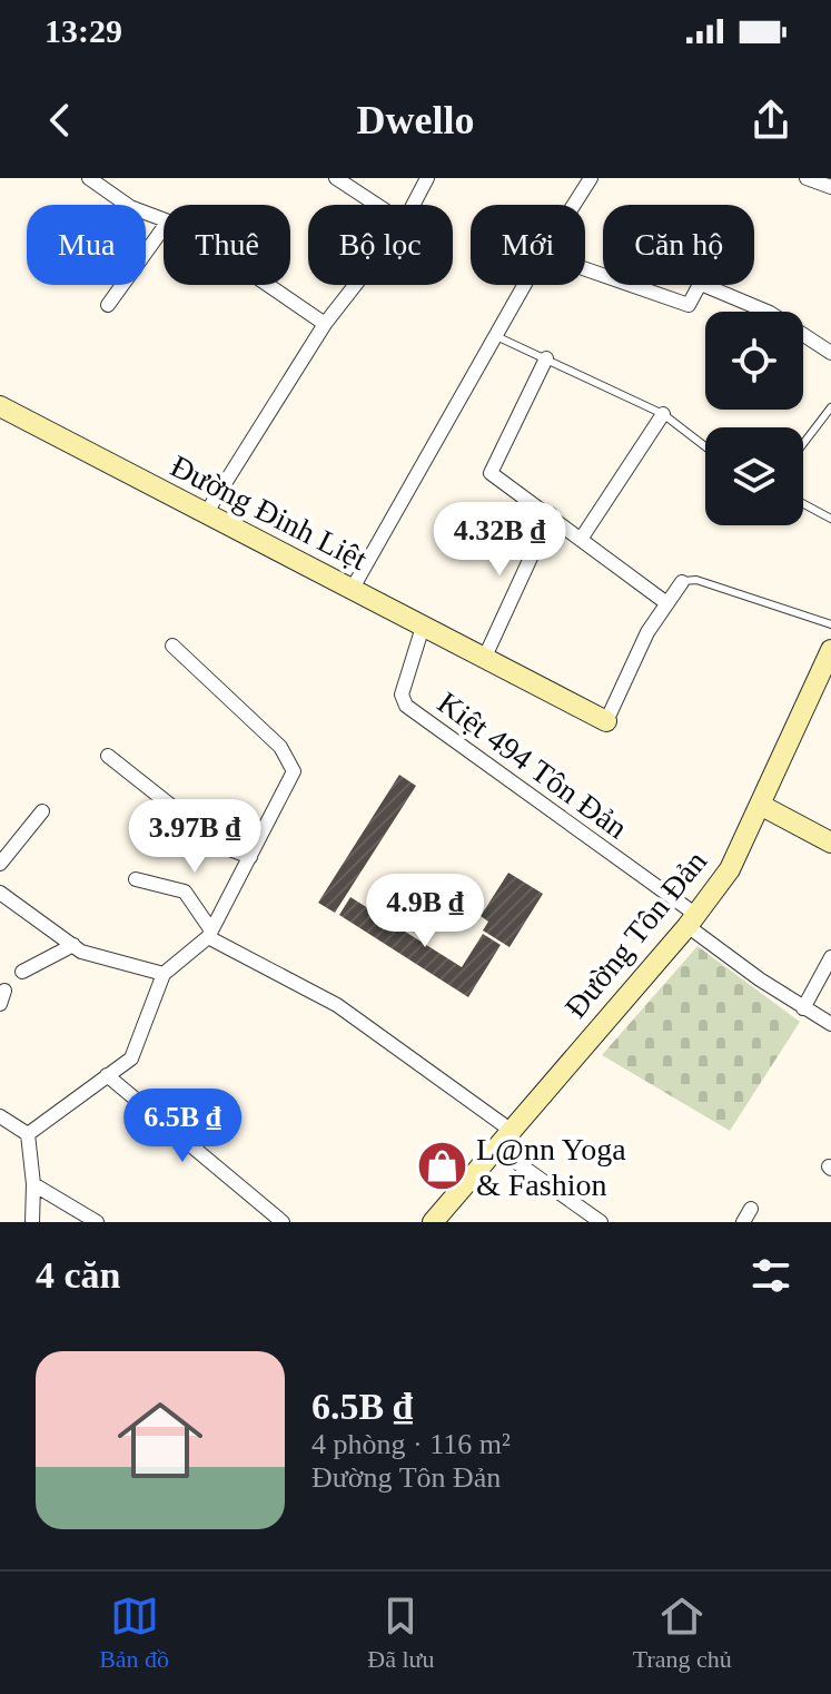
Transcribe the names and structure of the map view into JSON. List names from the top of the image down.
{
  "streets": {
    "street": ["Đường Đinh Liệt", "Kiệt 494 Tôn Đản", "Đường Tôn Đản"]
  },
  "crossings": [
    ["Đường Đinh Liệt", "Kiệt 494 Tôn Đản"],
    ["Kiệt 494 Tôn Đản", "Đường Tôn Đản"]
  ],
  "places": {
    "shop": ["L@nn Yoga & Fashion"]
  },
  "page": {
    "status": "13:29",
    "header": "Dwello",
    "chip": [
      "Mua",
      "Thuê",
      "Bộ lọc",
      "Mới",
      "Căn hộ"
    ],
    "price": [
      "4.32B ₫",
      "3.97B ₫",
      "4.9B ₫",
      "6.5B ₫"
    ],
    "heading": "4 căn",
    "list": [
      {
        "name": "6.5B ₫",
        "note": "4 phòng · 116 m² · Đường Tôn Đản"
      }
    ],
    "tabs": ["Bản đồ", "Đã lưu", "Trang chủ"]
  }
}
